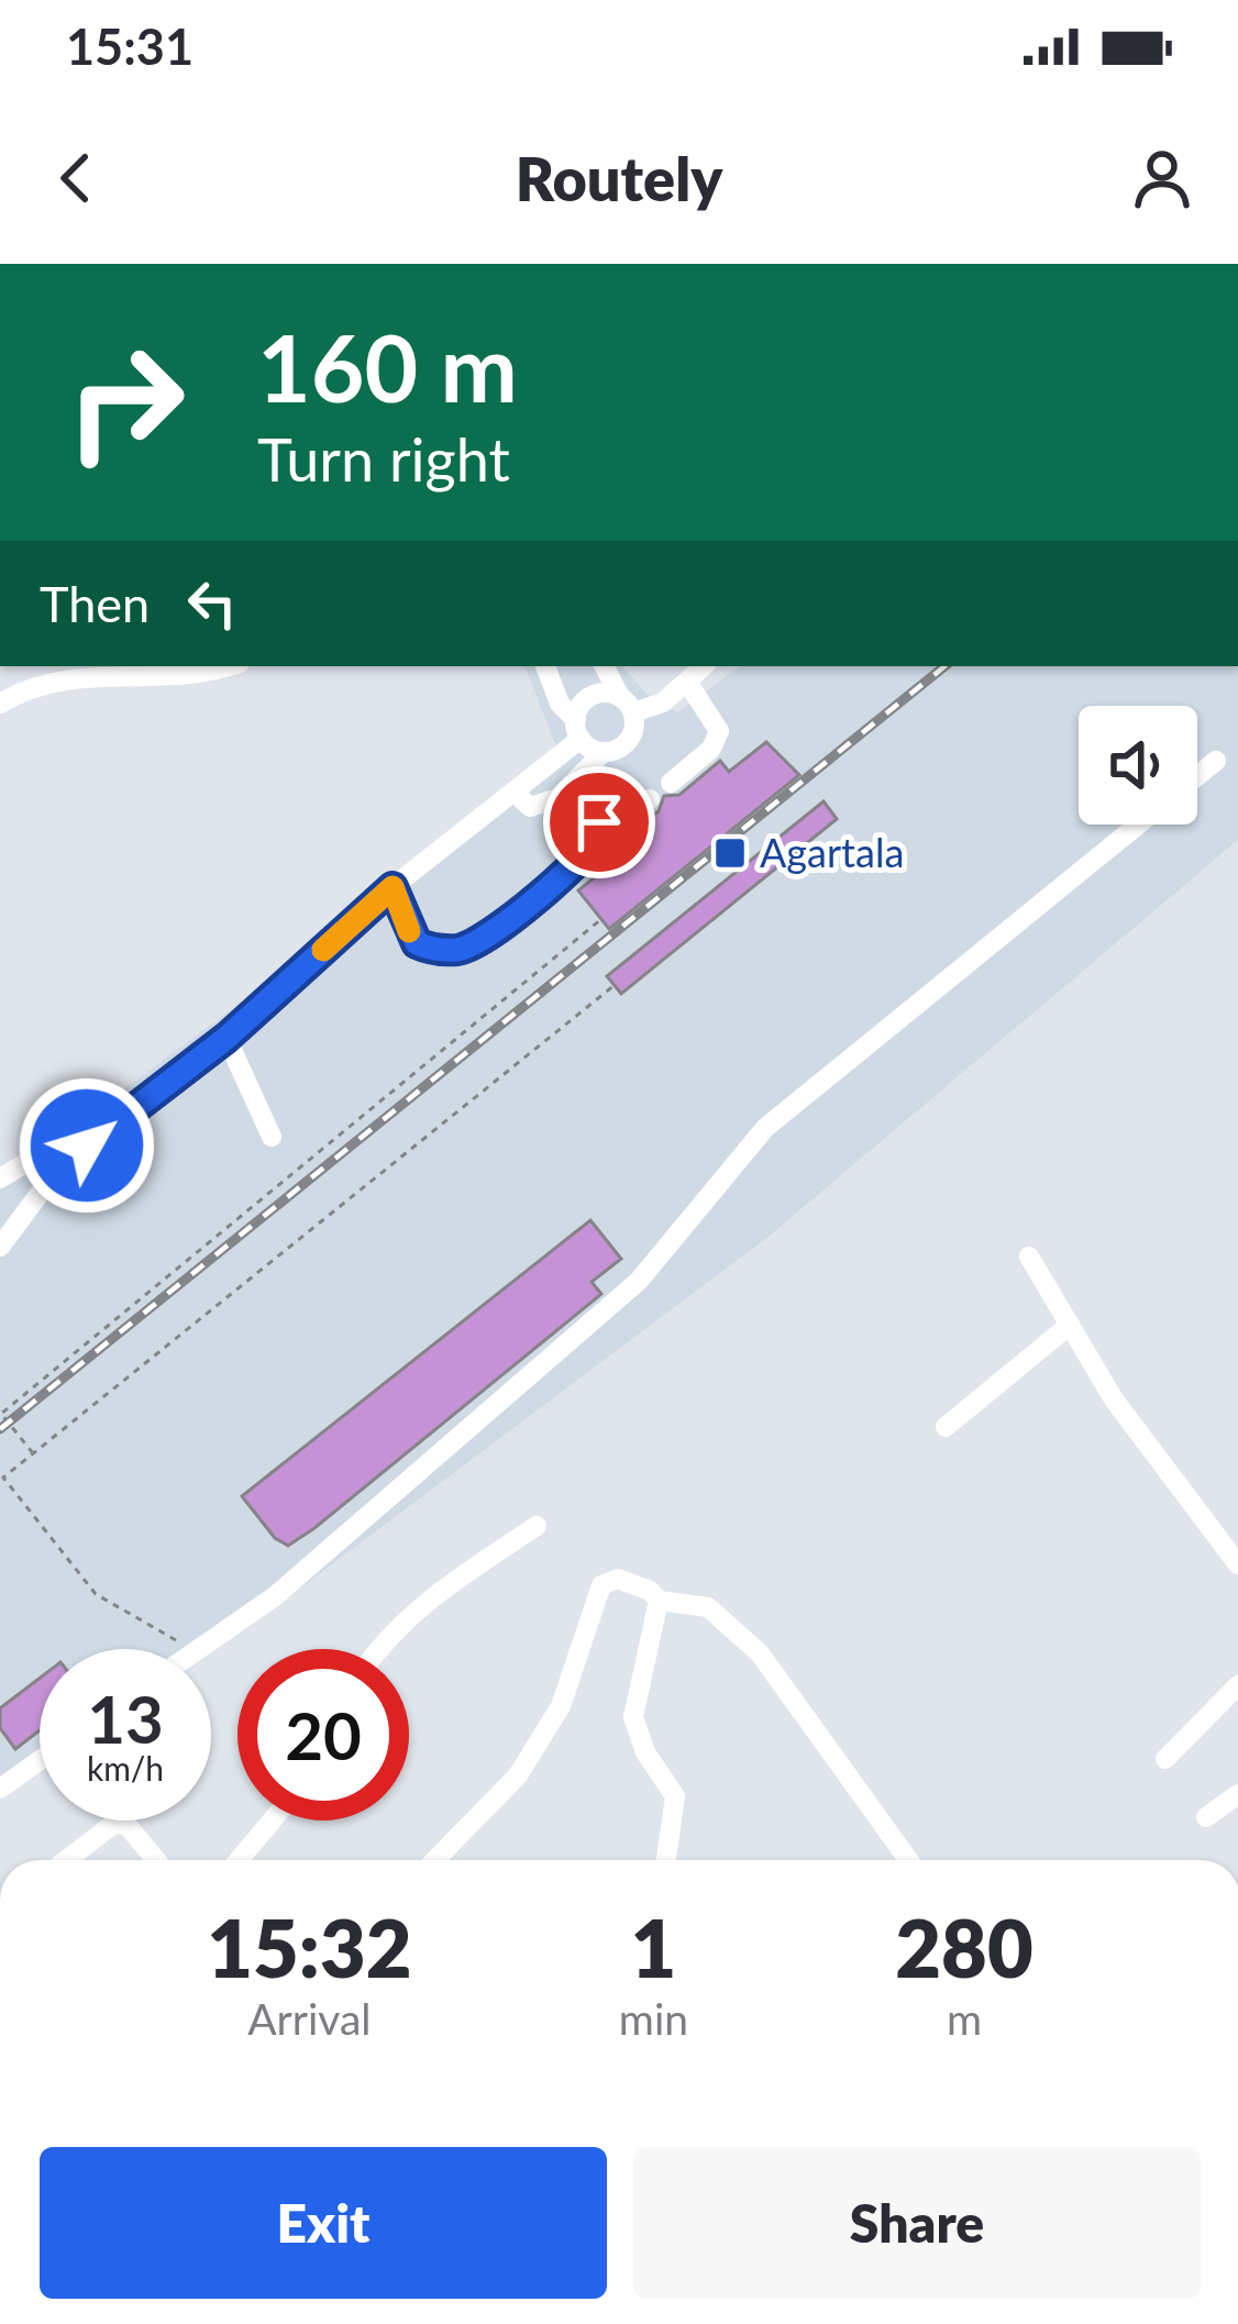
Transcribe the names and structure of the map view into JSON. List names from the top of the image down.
{
  "places": {
    "transit": ["Agartala"]
  },
  "page": {
    "status": "15:31",
    "header": "Routely",
    "turn": ["160 m", "Turn right"],
    "then": "Then",
    "speed": "13 km/h",
    "limit": "20",
    "eta": [
      "15:32",
      "Arrival",
      "1",
      "min",
      "280",
      "m"
    ],
    "buttons": ["Exit", "Share"]
  }
}
